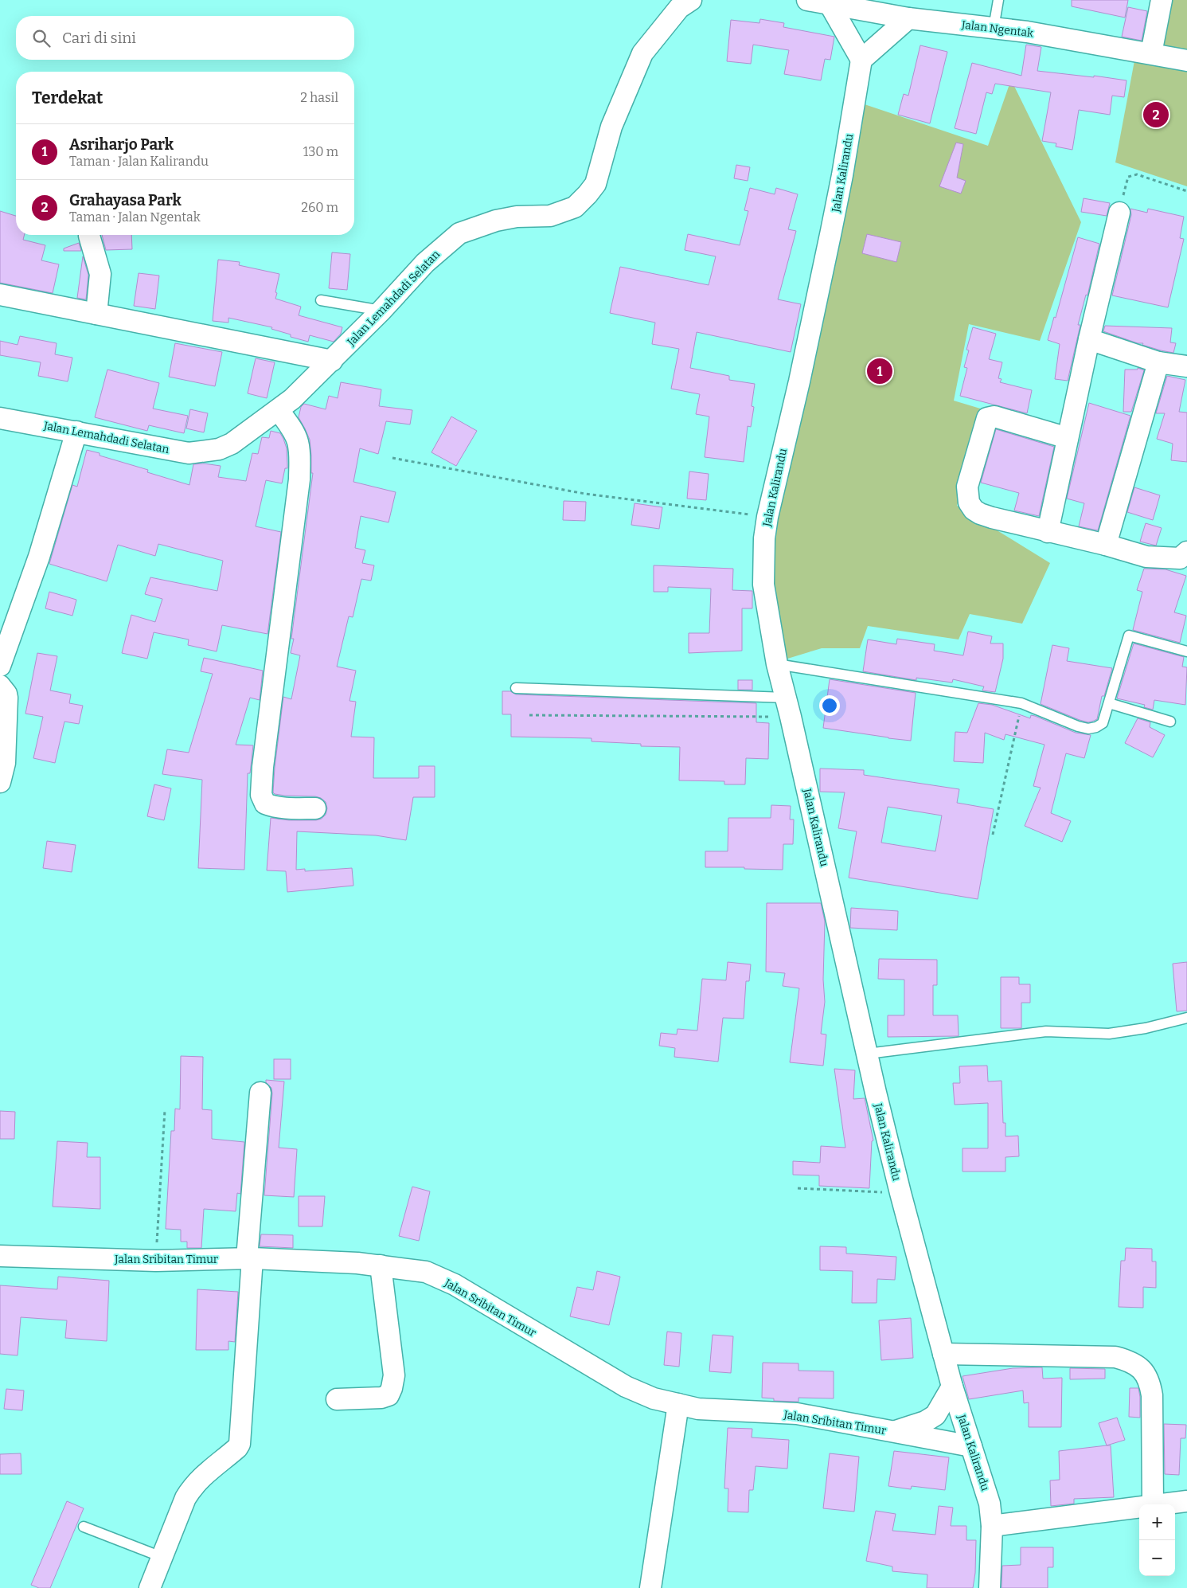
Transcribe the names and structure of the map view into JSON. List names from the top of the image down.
{
  "streets": {
    "street": [
      "Jalan Ngentak",
      "Jalan Kalirandu",
      "Jalan Lemahdadi Selatan",
      "Jalan Sribitan Timur"
    ]
  },
  "crossings": [
    ["Jalan Kalirandu", "Jalan Sribitan Timur"]
  ],
  "page": {
    "search": "Cari di sini",
    "heading": ["Terdekat", "2 hasil"],
    "pins": ["2", "1"],
    "list": [
      {
        "mark": "1",
        "name": "Asriharjo Park",
        "note": "Taman · Jalan Kalirandu",
        "value": "130 m"
      },
      {
        "mark": "2",
        "name": "Grahayasa Park",
        "note": "Taman · Jalan Ngentak",
        "value": "260 m"
      }
    ],
    "map_buttons": ["+", "−"]
  }
}
